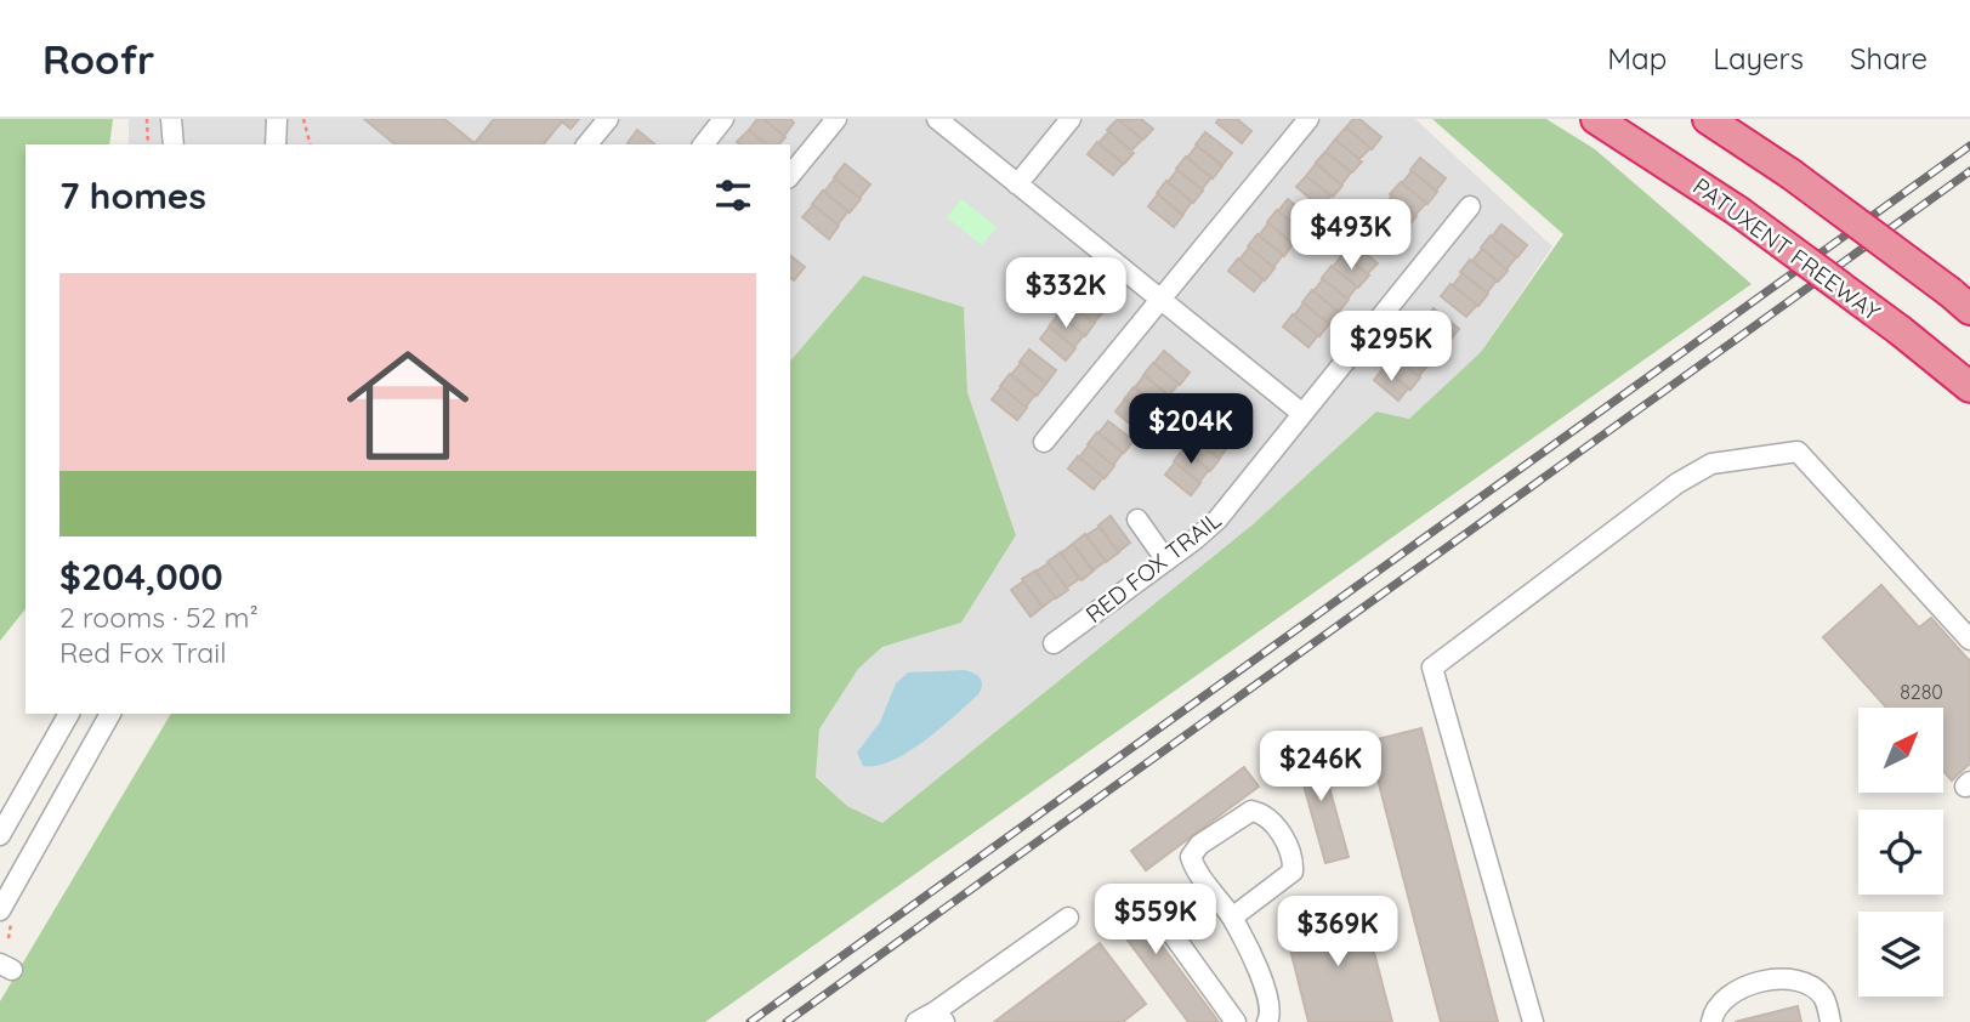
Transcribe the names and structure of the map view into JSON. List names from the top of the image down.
{
  "streets": {
    "highway": ["PATUXENT FREEWAY"],
    "street": ["RED FOX TRAIL"]
  },
  "house_numbers": ["8280"],
  "north": "top right",
  "page": {
    "header": "Roofr",
    "nav": ["Map", "Layers", "Share"],
    "heading": "7 homes",
    "price": [
      "$493K",
      "$332K",
      "$295K",
      "$204K",
      "$246K",
      "$559K",
      "$369K"
    ],
    "list": [
      {
        "name": "$204,000",
        "note": "2 rooms · 52 m² · Red Fox Trail"
      }
    ]
  }
}
